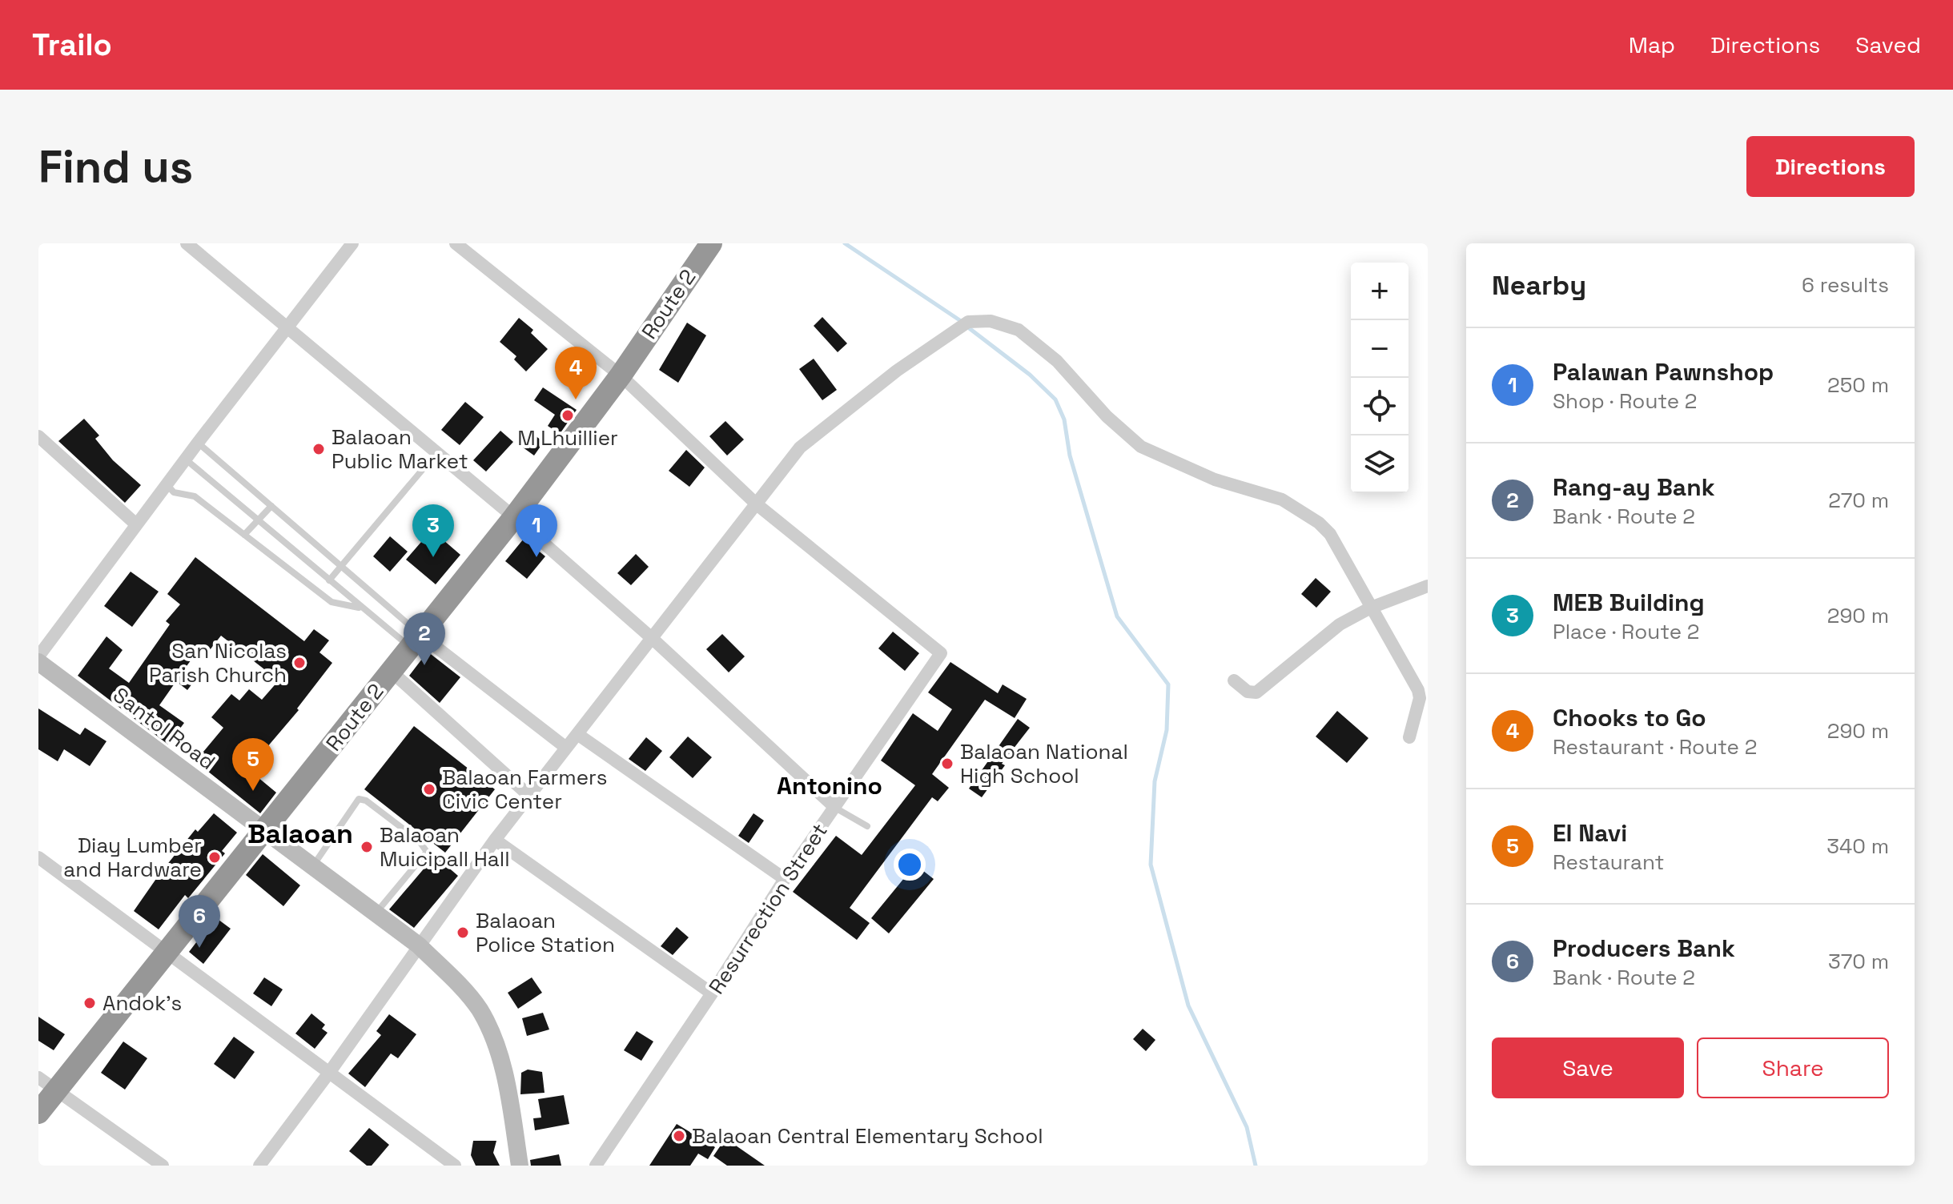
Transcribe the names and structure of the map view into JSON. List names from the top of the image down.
{
  "streets": {
    "highway": ["Route 2"],
    "main road": ["Santol Road"],
    "street": ["Resurrection Street"]
  },
  "crossings": [
    ["Route 2", "Santol Road"]
  ],
  "districts": ["Antonino", "Balaoan"],
  "places": [
    "M Lhuillier",
    "Balaoan Public Market",
    "San Nicolas Parish Church",
    "Balaoan National High School",
    "Balaoan Farmers Civic Center",
    "Balaoan Muicipall Hall",
    "Diay Lumber and Hardware",
    "Balaoan Police Station",
    "Andok's",
    "Balaoan Central Elementary School"
  ],
  "page": {
    "header": "Trailo",
    "nav": ["Map", "Directions", "Saved"],
    "buttons": [
      "Directions",
      ["Save", "Share"]
    ],
    "title": "Find us",
    "heading": ["Nearby", "6 results"],
    "map_buttons": ["+", "−"],
    "list": [
      {
        "mark": "1",
        "name": "Palawan Pawnshop",
        "note": "Shop · Route 2",
        "value": "250 m"
      },
      {
        "mark": "2",
        "name": "Rang-ay Bank",
        "note": "Bank · Route 2",
        "value": "270 m"
      },
      {
        "mark": "3",
        "name": "MEB Building",
        "note": "Place · Route 2",
        "value": "290 m"
      },
      {
        "mark": "4",
        "name": "Chooks to Go",
        "note": "Restaurant · Route 2",
        "value": "290 m"
      },
      {
        "mark": "5",
        "name": "El Navi",
        "note": "Restaurant",
        "value": "340 m"
      },
      {
        "mark": "6",
        "name": "Producers Bank",
        "note": "Bank · Route 2",
        "value": "370 m"
      }
    ],
    "pins": [
      "4",
      "1",
      "3",
      "2",
      "5",
      "6"
    ]
  }
}
